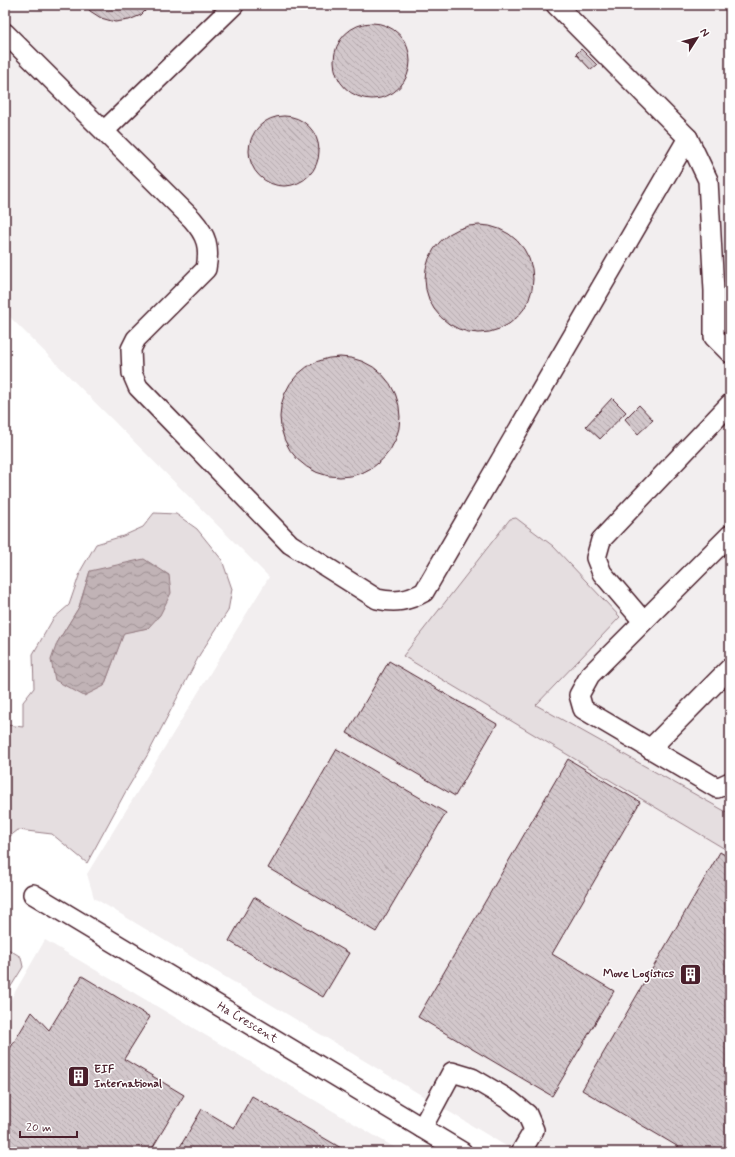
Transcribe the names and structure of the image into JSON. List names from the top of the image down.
{
  "streets": {
    "street": ["Ha Crescent"]
  },
  "places": {
    "building": ["Move Logistics", "EIF International"]
  },
  "scale_bar": "20 m",
  "north": "top right"
}
